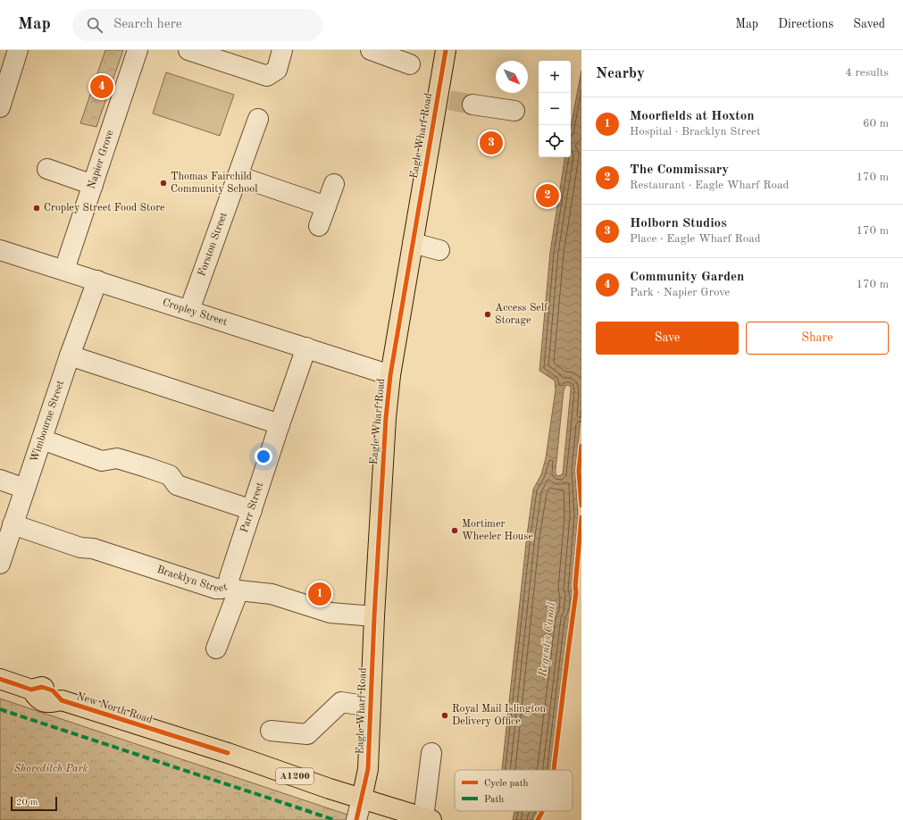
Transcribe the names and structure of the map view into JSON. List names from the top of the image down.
{
  "streets": {
    "main road": ["Eagle Wharf Road", "New North Road", "A1200"],
    "street": [
      "Napier Grove",
      "Forston Street",
      "Cropley Street",
      "Wimbourne Street",
      "Parr Street",
      "Bracklyn Street"
    ]
  },
  "crossings": [
    ["Eagle Wharf Road", "Cropley Street"],
    ["Eagle Wharf Road", "Bracklyn Street"],
    ["Eagle Wharf Road", "New North Road"],
    ["Napier Grove", "Cropley Street"],
    ["Forston Street", "Cropley Street"],
    ["Cropley Street", "Wimbourne Street"],
    ["Cropley Street", "Parr Street"],
    ["Wimbourne Street", "Bracklyn Street"],
    ["Parr Street", "Bracklyn Street"]
  ],
  "water": ["Regent's Canal"],
  "parks": ["Shoreditch Park"],
  "places": [
    "Thomas Fairchild Community School",
    "Cropley Street Food Store",
    "Access Self Storage",
    "Mortimer Wheeler House",
    "Royal Mail Islington Delivery Office"
  ],
  "legend": ["Cycle path", "Path"],
  "scale_bar": "20 m",
  "north": "bottom right",
  "page": {
    "header": "Map",
    "search": "Search here",
    "nav": ["Map", "Directions", "Saved"],
    "heading": ["Nearby", "4 results"],
    "map_buttons": ["+", "−"],
    "pins": [
      "4",
      "3",
      "2",
      "1"
    ],
    "list": [
      {
        "mark": "1",
        "name": "Moorfields at Hoxton",
        "note": "Hospital · Bracklyn Street",
        "value": "60 m"
      },
      {
        "mark": "2",
        "name": "The Commissary",
        "note": "Restaurant · Eagle Wharf Road",
        "value": "170 m"
      },
      {
        "mark": "3",
        "name": "Holborn Studios",
        "note": "Place · Eagle Wharf Road",
        "value": "170 m"
      },
      {
        "mark": "4",
        "name": "Community Garden",
        "note": "Park · Napier Grove",
        "value": "170 m"
      }
    ],
    "buttons": ["Save", "Share"],
    "scale": "20 m"
  }
}
